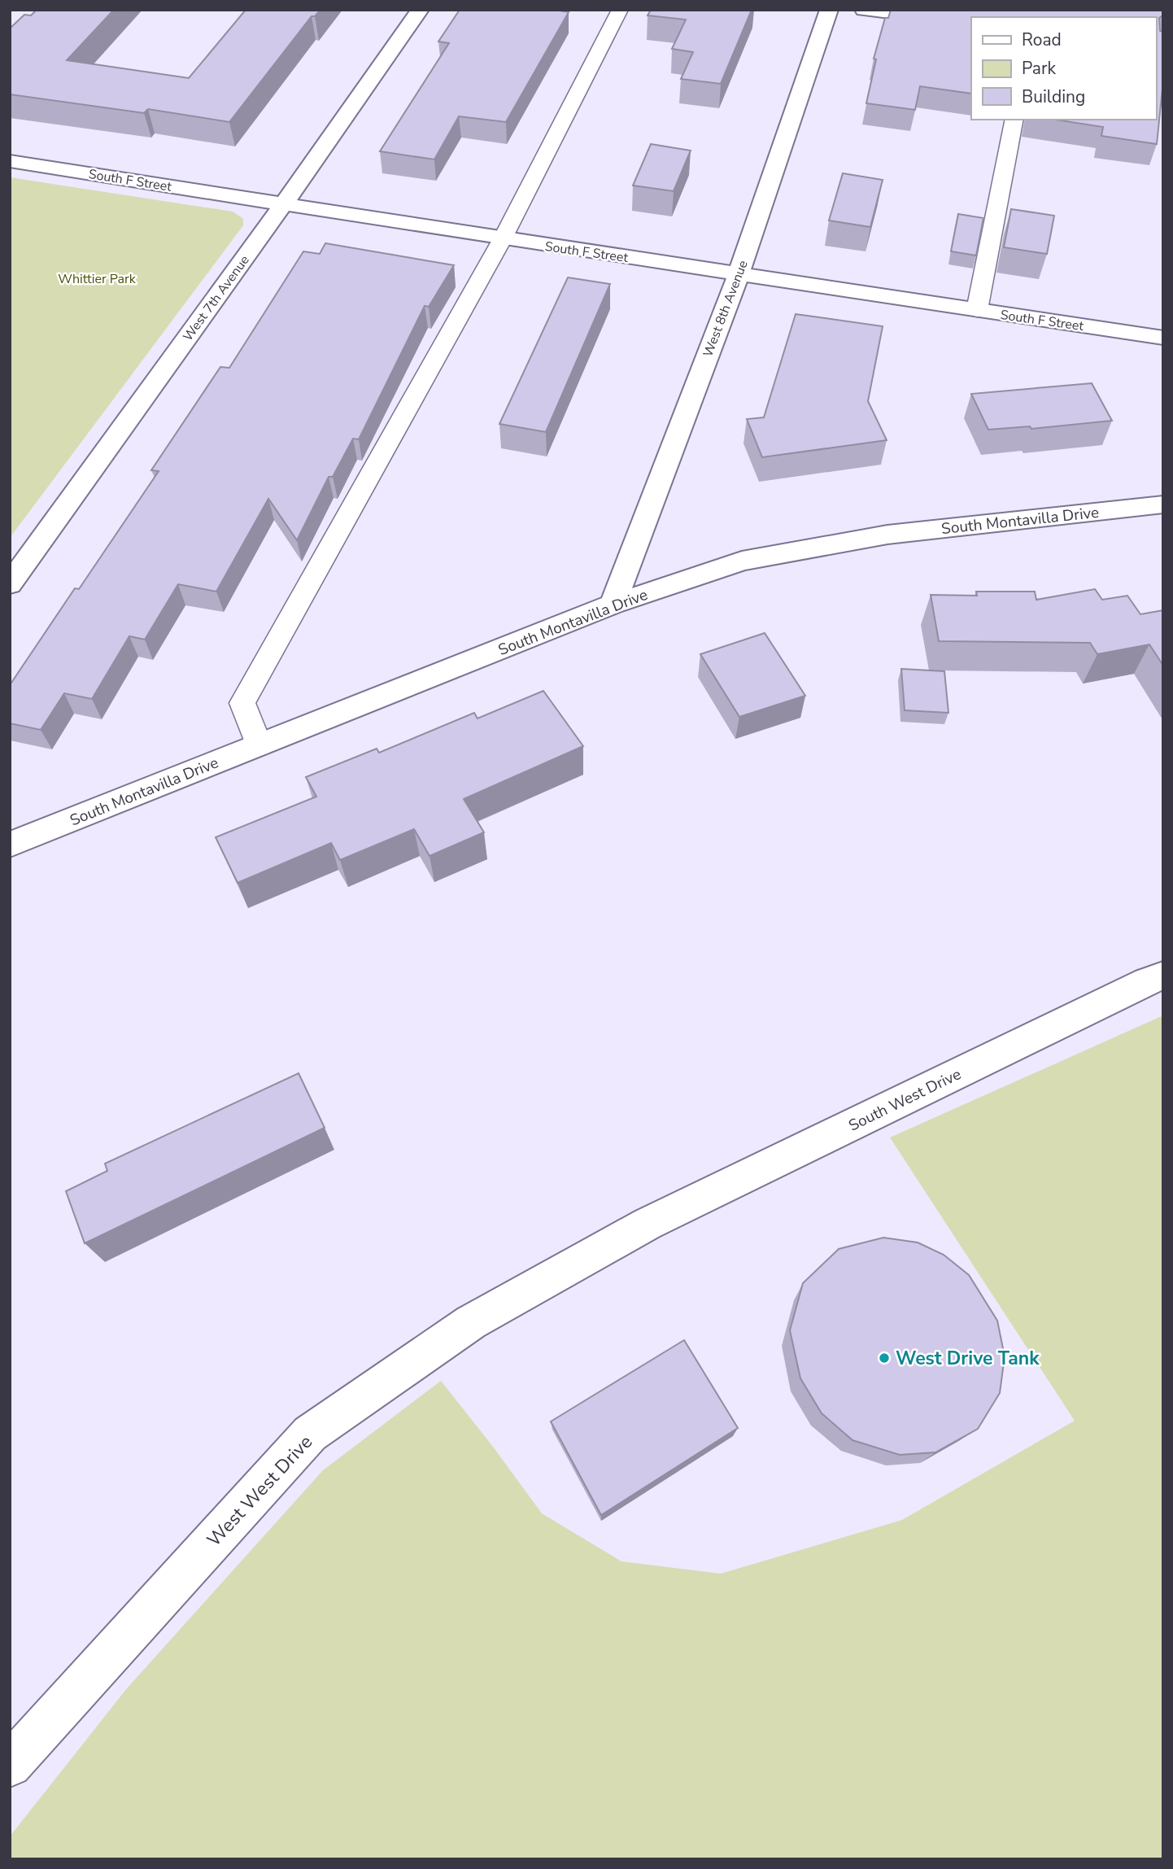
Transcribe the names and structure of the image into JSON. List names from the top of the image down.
{
  "streets": {
    "street": [
      "South F Street",
      "West 7th Avenue",
      "West 8th Avenue",
      "South Montavilla Drive",
      "South West Drive",
      "West West Drive"
    ]
  },
  "crossings": [
    ["South F Street", "West 7th Avenue"],
    ["South F Street", "West 8th Avenue"],
    ["West 8th Avenue", "South Montavilla Drive"],
    ["South West Drive", "West West Drive"]
  ],
  "parks": ["Whittier Park"],
  "places": ["West Drive Tank"],
  "legend": ["Road", "Park", "Building"]
}
